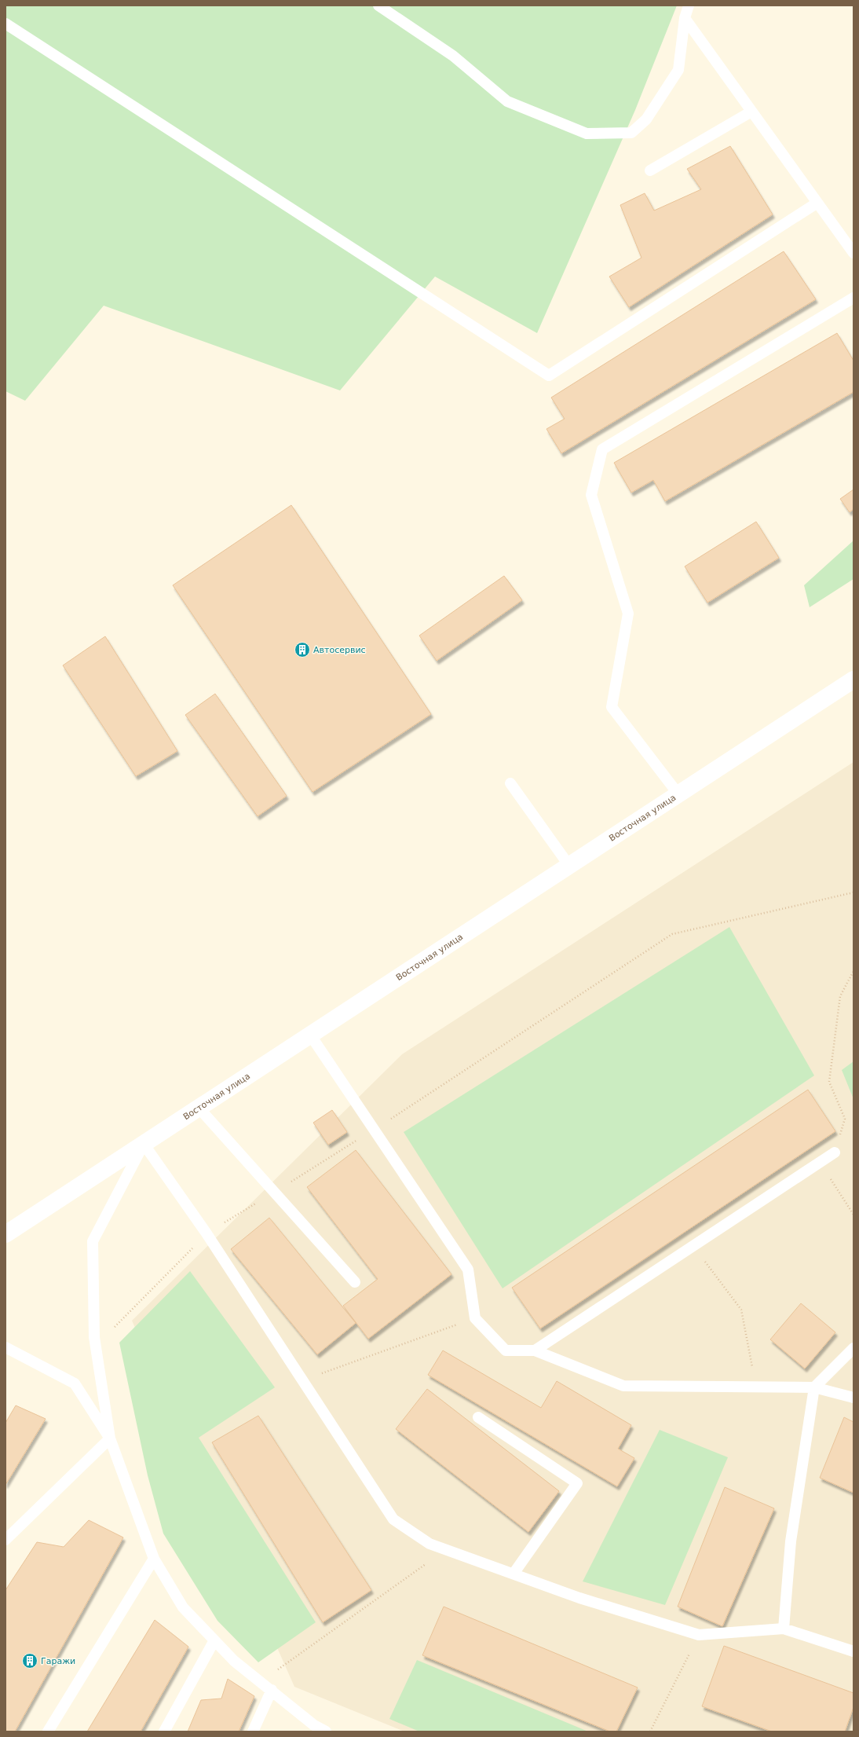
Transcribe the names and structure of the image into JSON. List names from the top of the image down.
{
  "streets": {
    "main road": ["Восточная улица"]
  },
  "places": {
    "building": ["Автосервис", "Гаражи"]
  }
}
